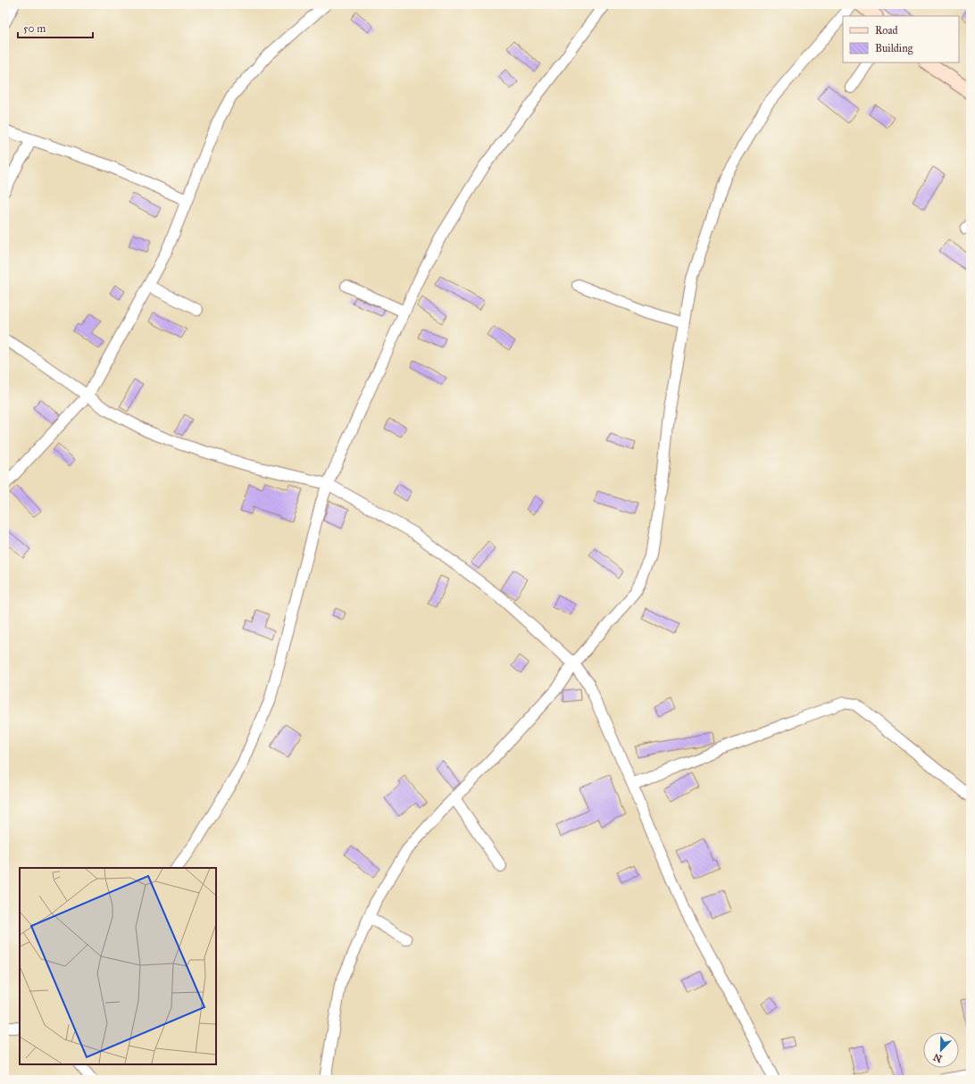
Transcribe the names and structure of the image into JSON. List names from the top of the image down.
{
  "legend": ["Road", "Building"],
  "scale_bar": "50 m",
  "north": "bottom left"
}
